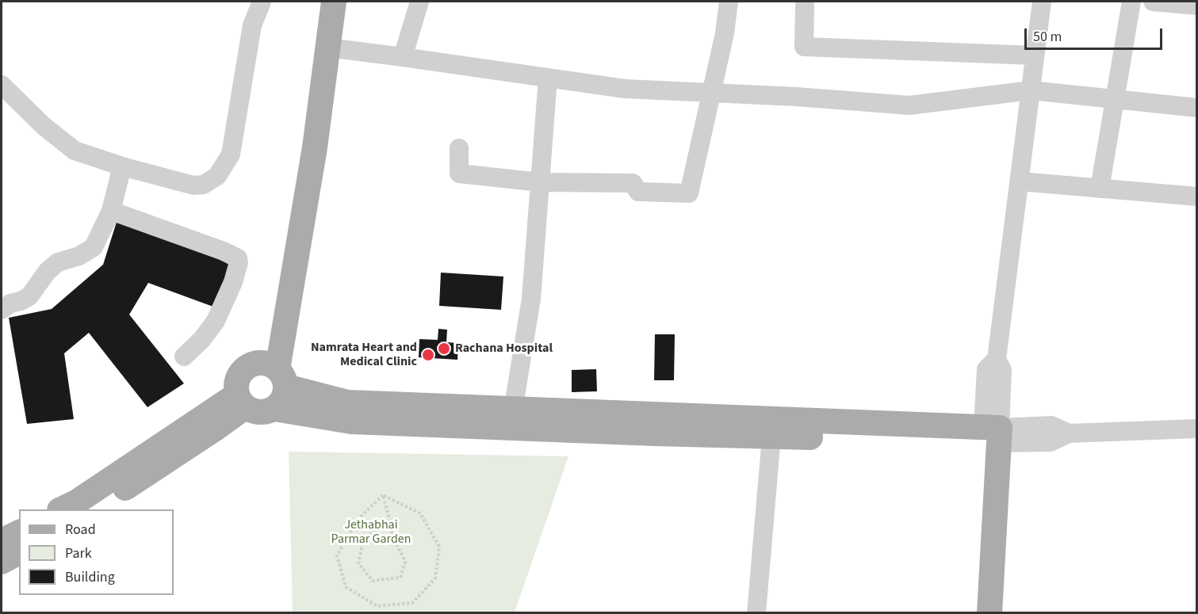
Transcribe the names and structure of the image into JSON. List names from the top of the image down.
{
  "parks": ["Jethabhai Parmar Garden"],
  "places": ["Rachana Hospital", "Namrata Heart and Medical Clinic"],
  "legend": ["Road", "Park", "Building"],
  "scale_bar": "50 m"
}
